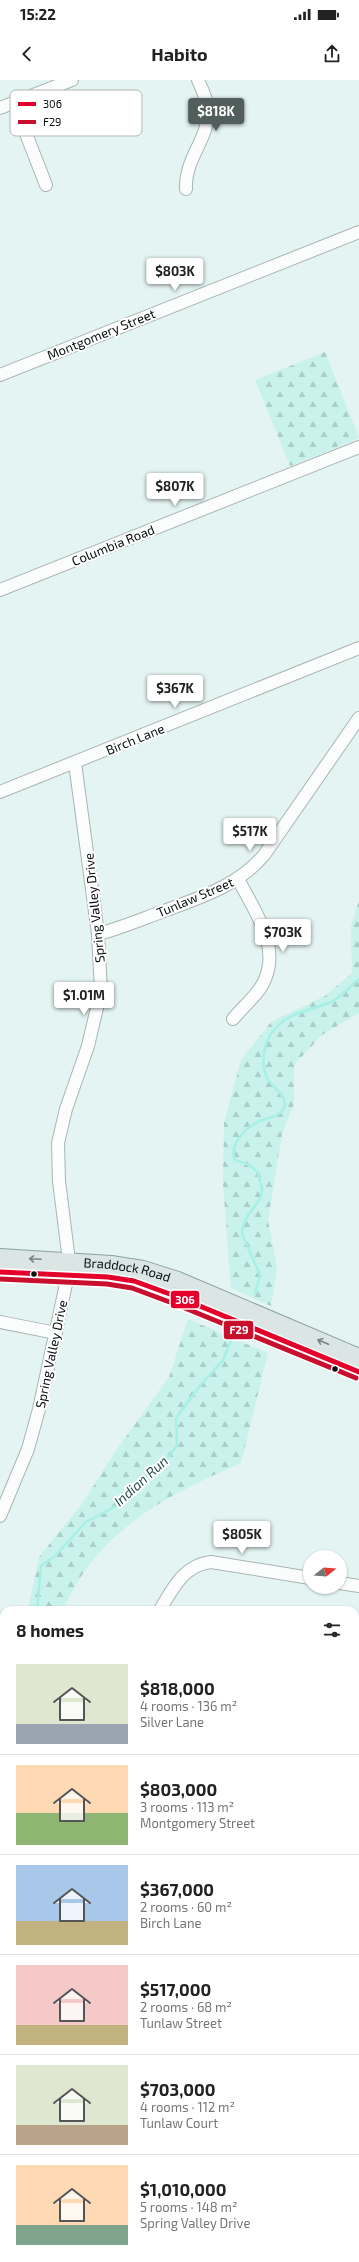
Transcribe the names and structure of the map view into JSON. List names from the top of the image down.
{
  "streets": {
    "main road": ["Braddock Road"],
    "street": [
      "Montgomery Street",
      "Columbia Road",
      "Birch Lane",
      "Tunlaw Street",
      "Spring Valley Drive"
    ]
  },
  "crossings": [
    ["Birch Lane", "Spring Valley Drive"],
    ["Tunlaw Street", "Spring Valley Drive"],
    ["Spring Valley Drive", "Braddock Road"]
  ],
  "water": ["Indian Run"],
  "lines": ["transit line 306", "transit line F29"],
  "legend": ["306", "F29"],
  "north": "right",
  "page": {
    "status": "15:22",
    "header": "Habito",
    "price": [
      "$818K",
      "$803K",
      "$807K",
      "$367K",
      "$517K",
      "$703K",
      "$1.01M",
      "$805K"
    ],
    "heading": "8 homes",
    "list": [
      {
        "name": "$818,000",
        "note": "4 rooms · 136 m² · Silver Lane"
      },
      {
        "name": "$803,000",
        "note": "3 rooms · 113 m² · Montgomery Street"
      },
      {
        "name": "$367,000",
        "note": "2 rooms · 60 m² · Birch Lane"
      },
      {
        "name": "$517,000",
        "note": "2 rooms · 68 m² · Tunlaw Street"
      },
      {
        "name": "$703,000",
        "note": "4 rooms · 112 m² · Tunlaw Court"
      },
      {
        "name": "$1,010,000",
        "note": "5 rooms · 148 m² · Spring Valley Drive"
      }
    ]
  }
}
